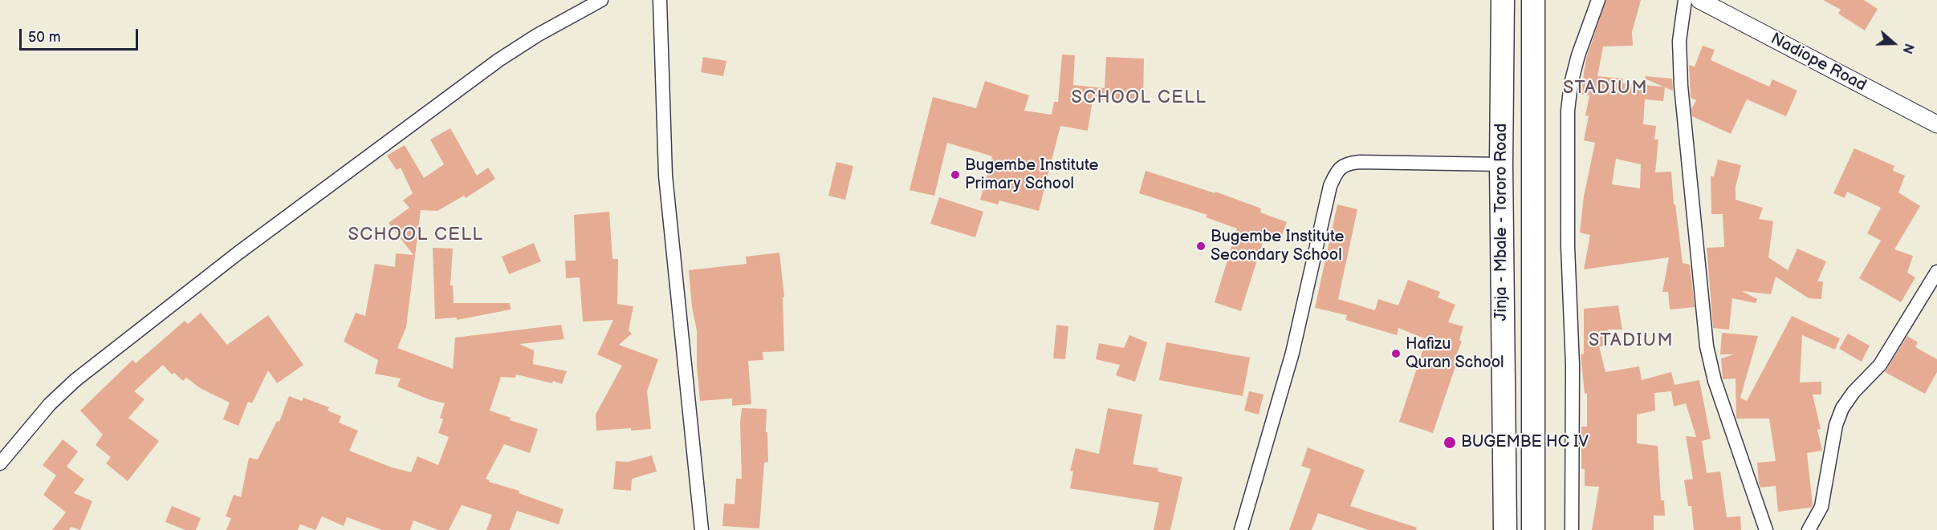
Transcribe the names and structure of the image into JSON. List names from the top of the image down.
{
  "streets": {
    "highway": ["Jinja - Mbale - Tororo Road"],
    "street": ["Nadiope Road"]
  },
  "districts": [
    "STADIUM",
    "SCHOOL CELL",
    "SCHOOL CELL",
    "STADIUM"
  ],
  "places": [
    "Bugembe Institute Primary School",
    "Bugembe Institute Secondary School",
    "Hafizu Quran School",
    "BUGEMBE HC IV"
  ],
  "scale_bar": "50 m",
  "north": "right"
}
